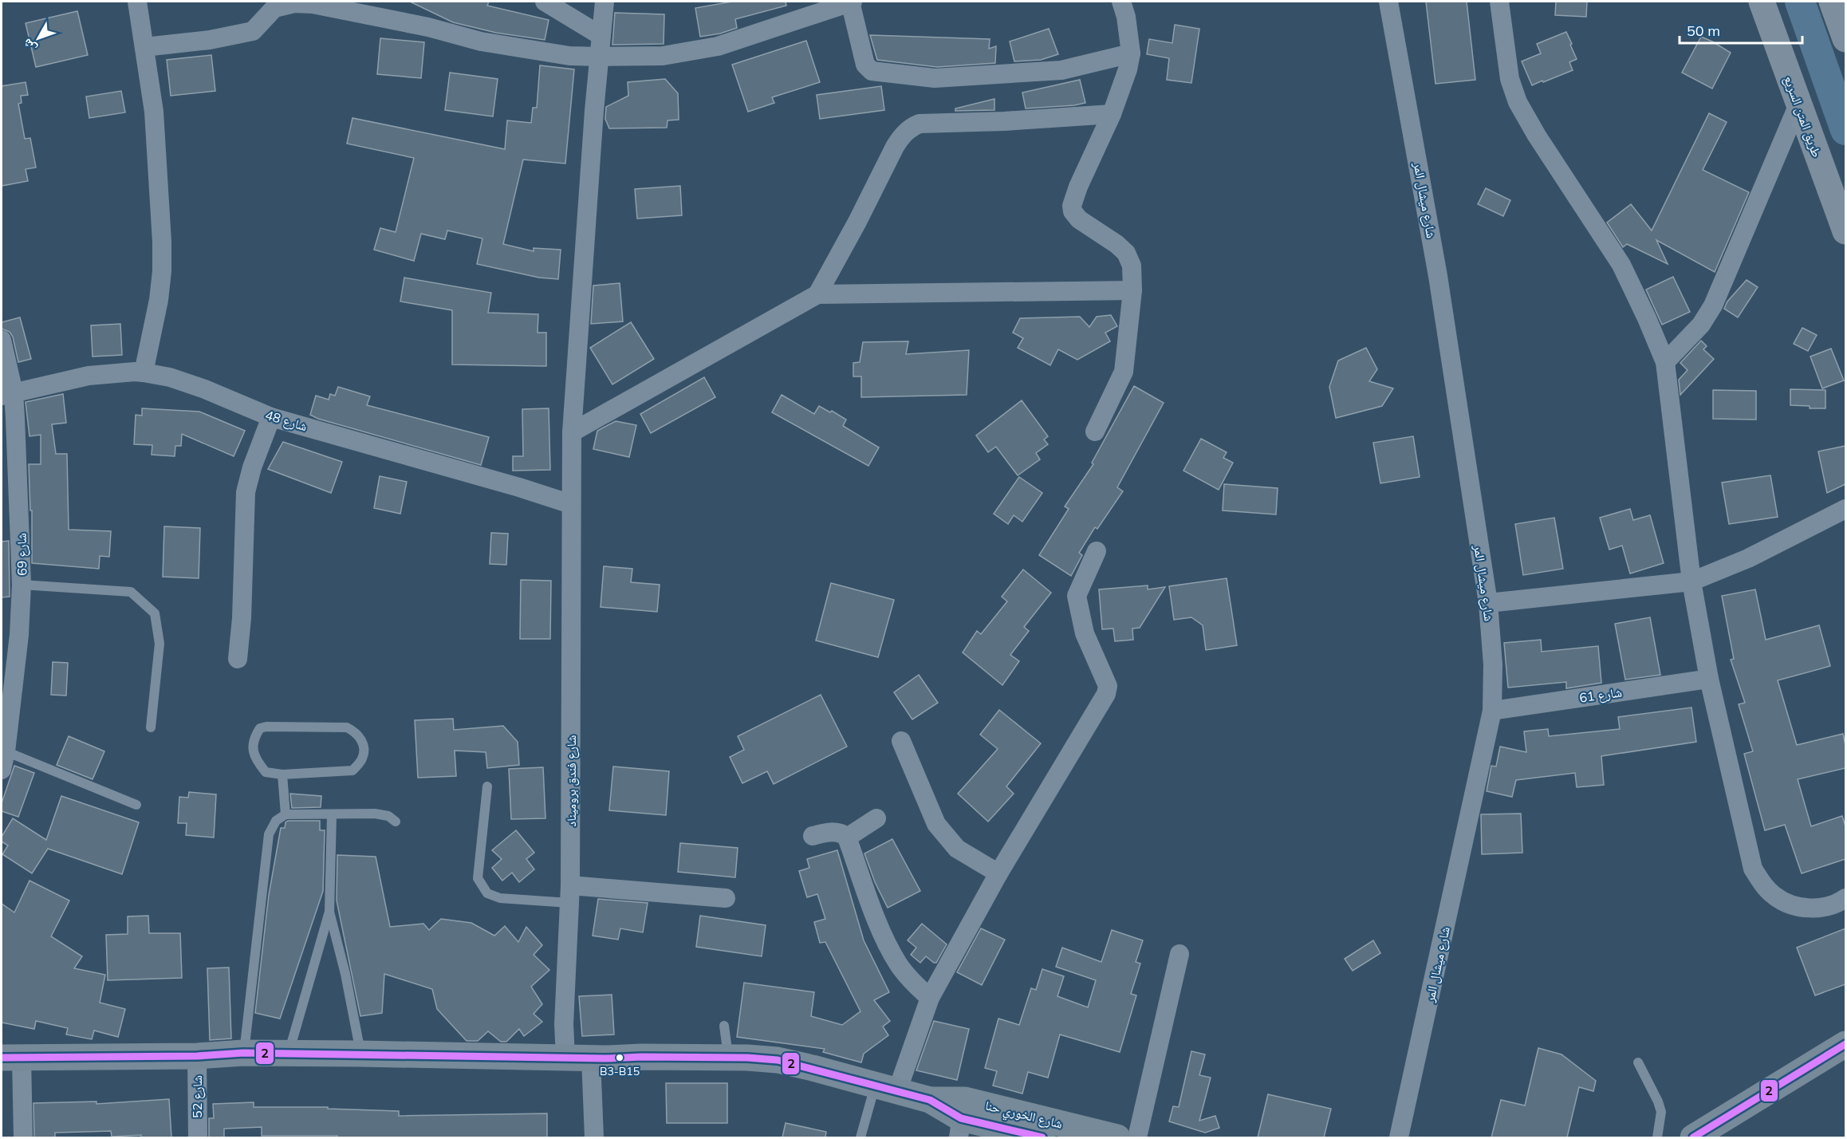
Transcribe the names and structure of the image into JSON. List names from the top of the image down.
{
  "streets": {
    "highway": ["طريق المتن السريع"],
    "street": [
      "شارع ميشال المر",
      "شارع 48",
      "شارع 69",
      "شارع 61",
      "شارع فندق بروميناد",
      "شارع 52",
      "شارع الخوري حنا"
    ]
  },
  "crossings": [
    ["شارع ميشال المر", "شارع 61"],
    ["شارع 48", "شارع 69"],
    ["شارع 48", "شارع فندق بروميناد"],
    ["شارع فندق بروميناد", "شارع الخوري حنا"],
    ["شارع 52", "شارع الخوري حنا"]
  ],
  "places": ["B3-B15"],
  "lines": ["transit line 2"],
  "scale_bar": "50 m",
  "north": "bottom left"
}
